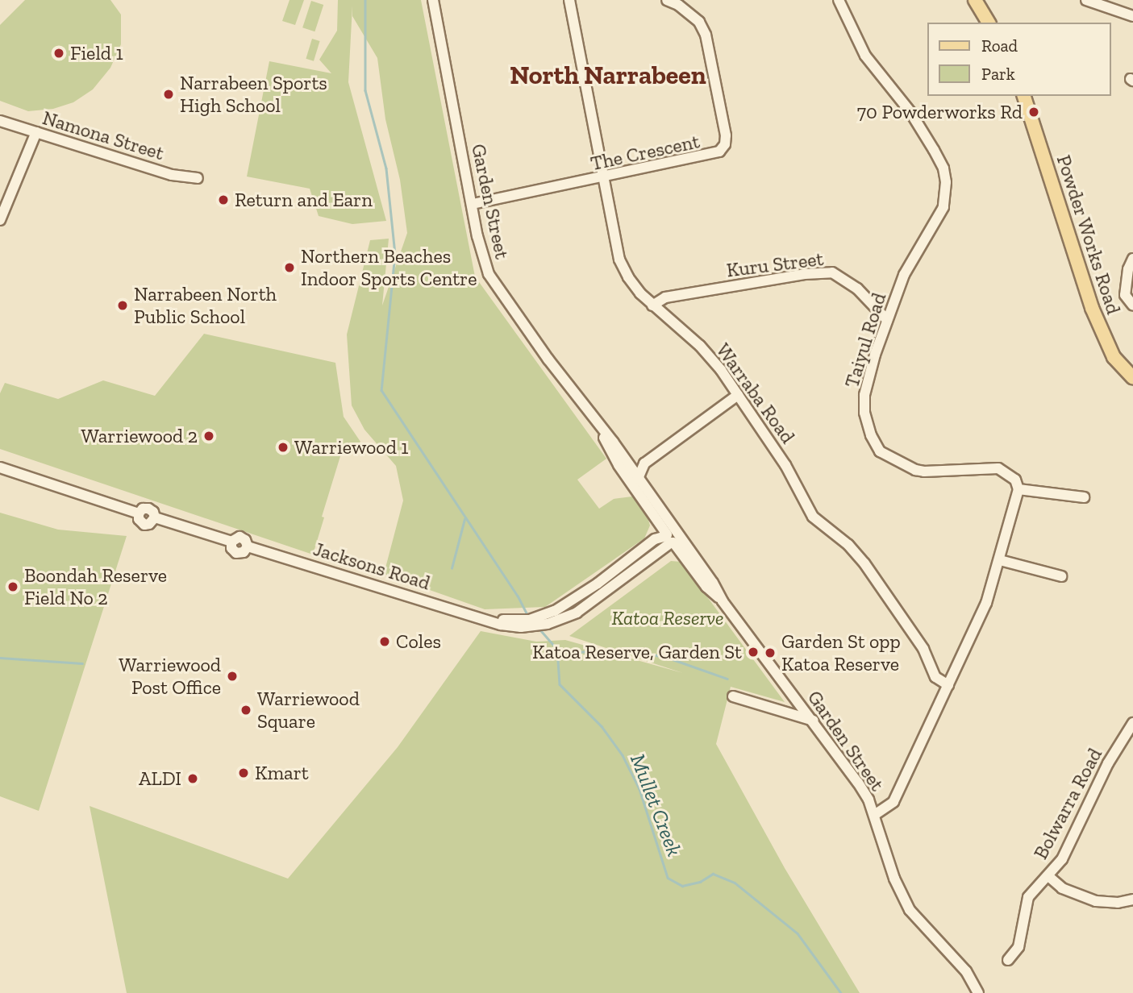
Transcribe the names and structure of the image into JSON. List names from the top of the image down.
{
  "streets": {
    "main road": ["Powder Works Road"],
    "street": [
      "Namona Street",
      "The Crescent",
      "Garden Street",
      "Kuru Street",
      "Taiyul Road",
      "Warraba Road",
      "Jacksons Road",
      "Bolwarra Road"
    ]
  },
  "crossings": [
    ["The Crescent", "Garden Street"],
    ["The Crescent", "Warraba Road"],
    ["Garden Street", "Jacksons Road"],
    ["Kuru Street", "Taiyul Road"],
    ["Kuru Street", "Warraba Road"]
  ],
  "districts": ["North Narrabeen"],
  "water": ["Mullet Creek"],
  "parks": ["Katoa Reserve"],
  "places": [
    "Field 1",
    "Narrabeen Sports High School",
    "70 Powderworks Rd",
    "Return and Earn",
    "Northern Beaches Indoor Sports Centre",
    "Narrabeen North Public School",
    "Warriewood 2",
    "Warriewood 1",
    "Boondah Reserve Field No 2",
    "Coles",
    "Katoa Reserve, Garden St",
    "Garden St opp Katoa Reserve",
    "Warriewood Post Office",
    "Warriewood Square",
    "Kmart",
    "ALDI"
  ],
  "legend": ["Road", "Park"]
}
